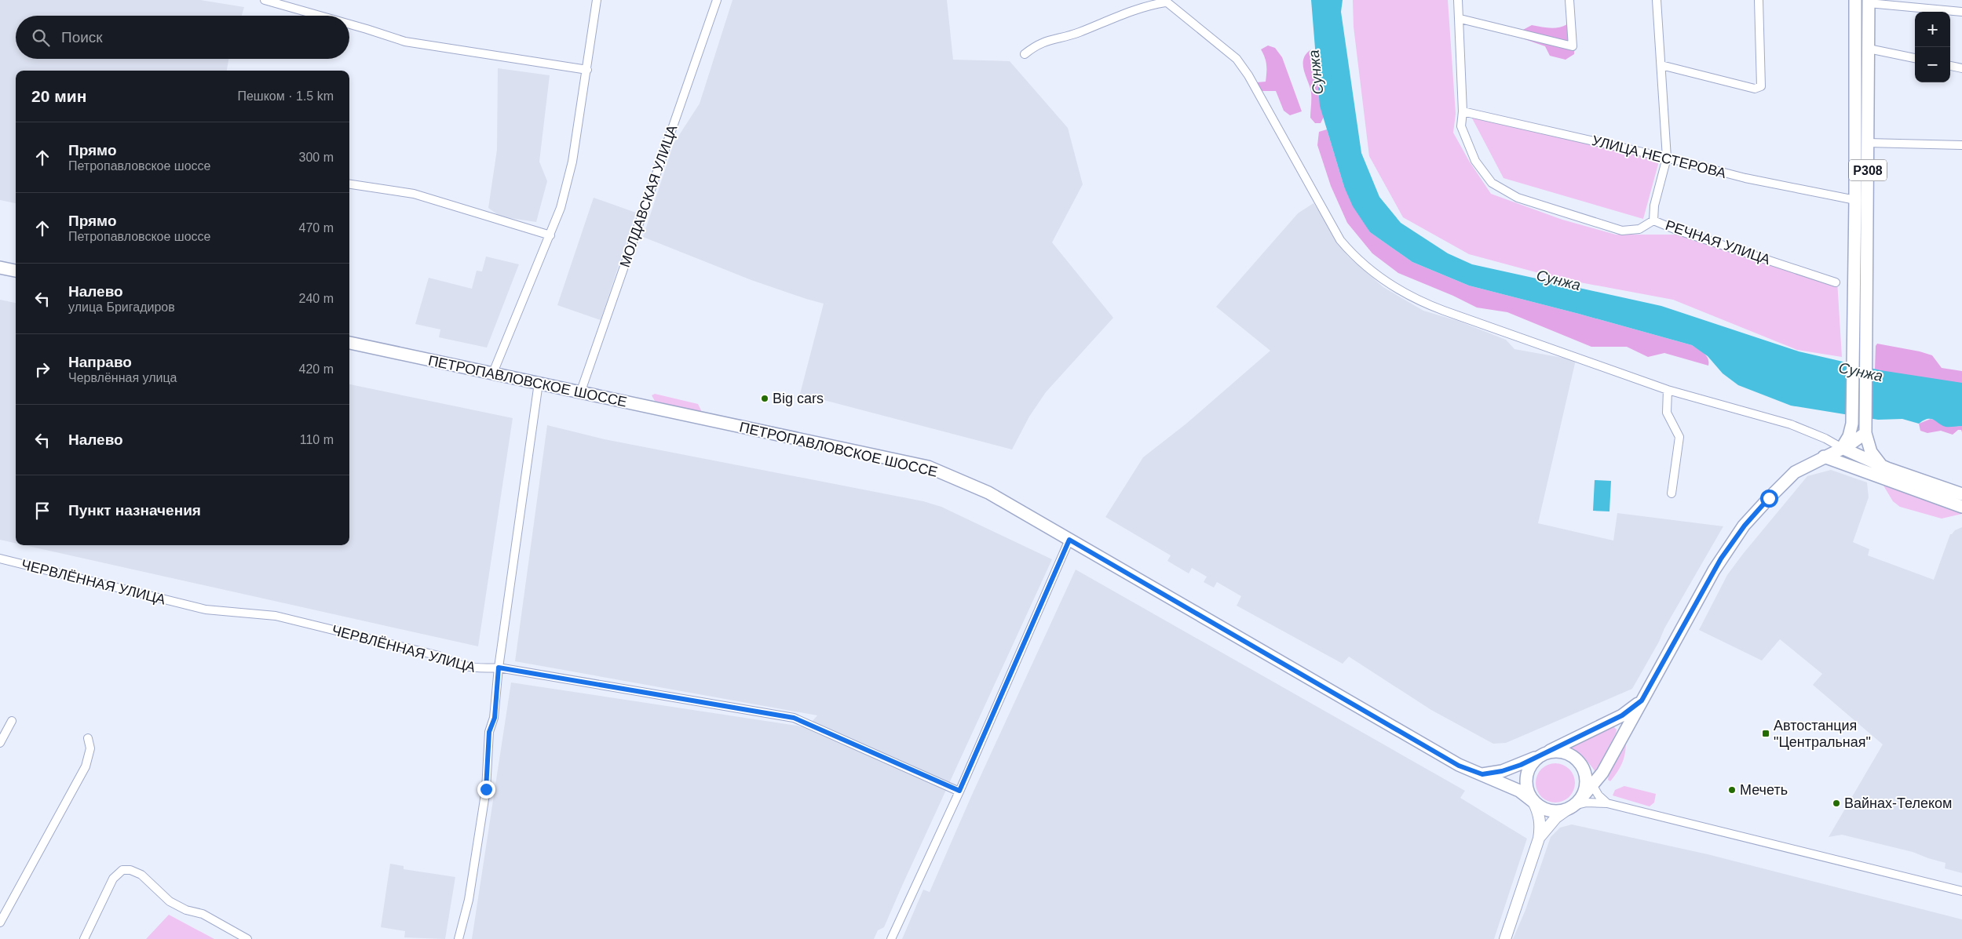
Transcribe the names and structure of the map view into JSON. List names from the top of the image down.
{
  "streets": {
    "main road": ["P308", "ПЕТРОПАВЛОВСКОЕ ШОССЕ"],
    "street": [
      "УЛИЦА НЕСТЕРОВА",
      "МОЛДАВСКАЯ УЛИЦА",
      "РЕЧНАЯ УЛИЦА",
      "ЧЕРВЛЁННАЯ УЛИЦА"
    ]
  },
  "crossings": [
    ["УЛИЦА НЕСТЕРОВА", "P308"],
    ["УЛИЦА НЕСТЕРОВА", "РЕЧНАЯ УЛИЦА"],
    ["МОЛДАВСКАЯ УЛИЦА", "ПЕТРОПАВЛОВСКОЕ ШОССЕ"]
  ],
  "water": ["Сунжа"],
  "places": {
    "other": ["Big cars", "Мечеть", "Вайнах-Телеком"],
    "transit": ["Автостанция \"Центральная\""]
  },
  "page": {
    "map_buttons": ["+", "−"],
    "search": "Поиск",
    "heading": ["20 мин", "Пешком · 1.5 km"],
    "list": [
      ["Прямо", "Петропавловское шоссе", "300 m"],
      ["Прямо", "Петропавловское шоссе", "470 m"],
      ["Налево", "улица Бригадиров", "240 m"],
      ["Направо", "Червлённая улица", "420 m"],
      ["Налево", "110 m"],
      "Пункт назначения"
    ]
  }
}
